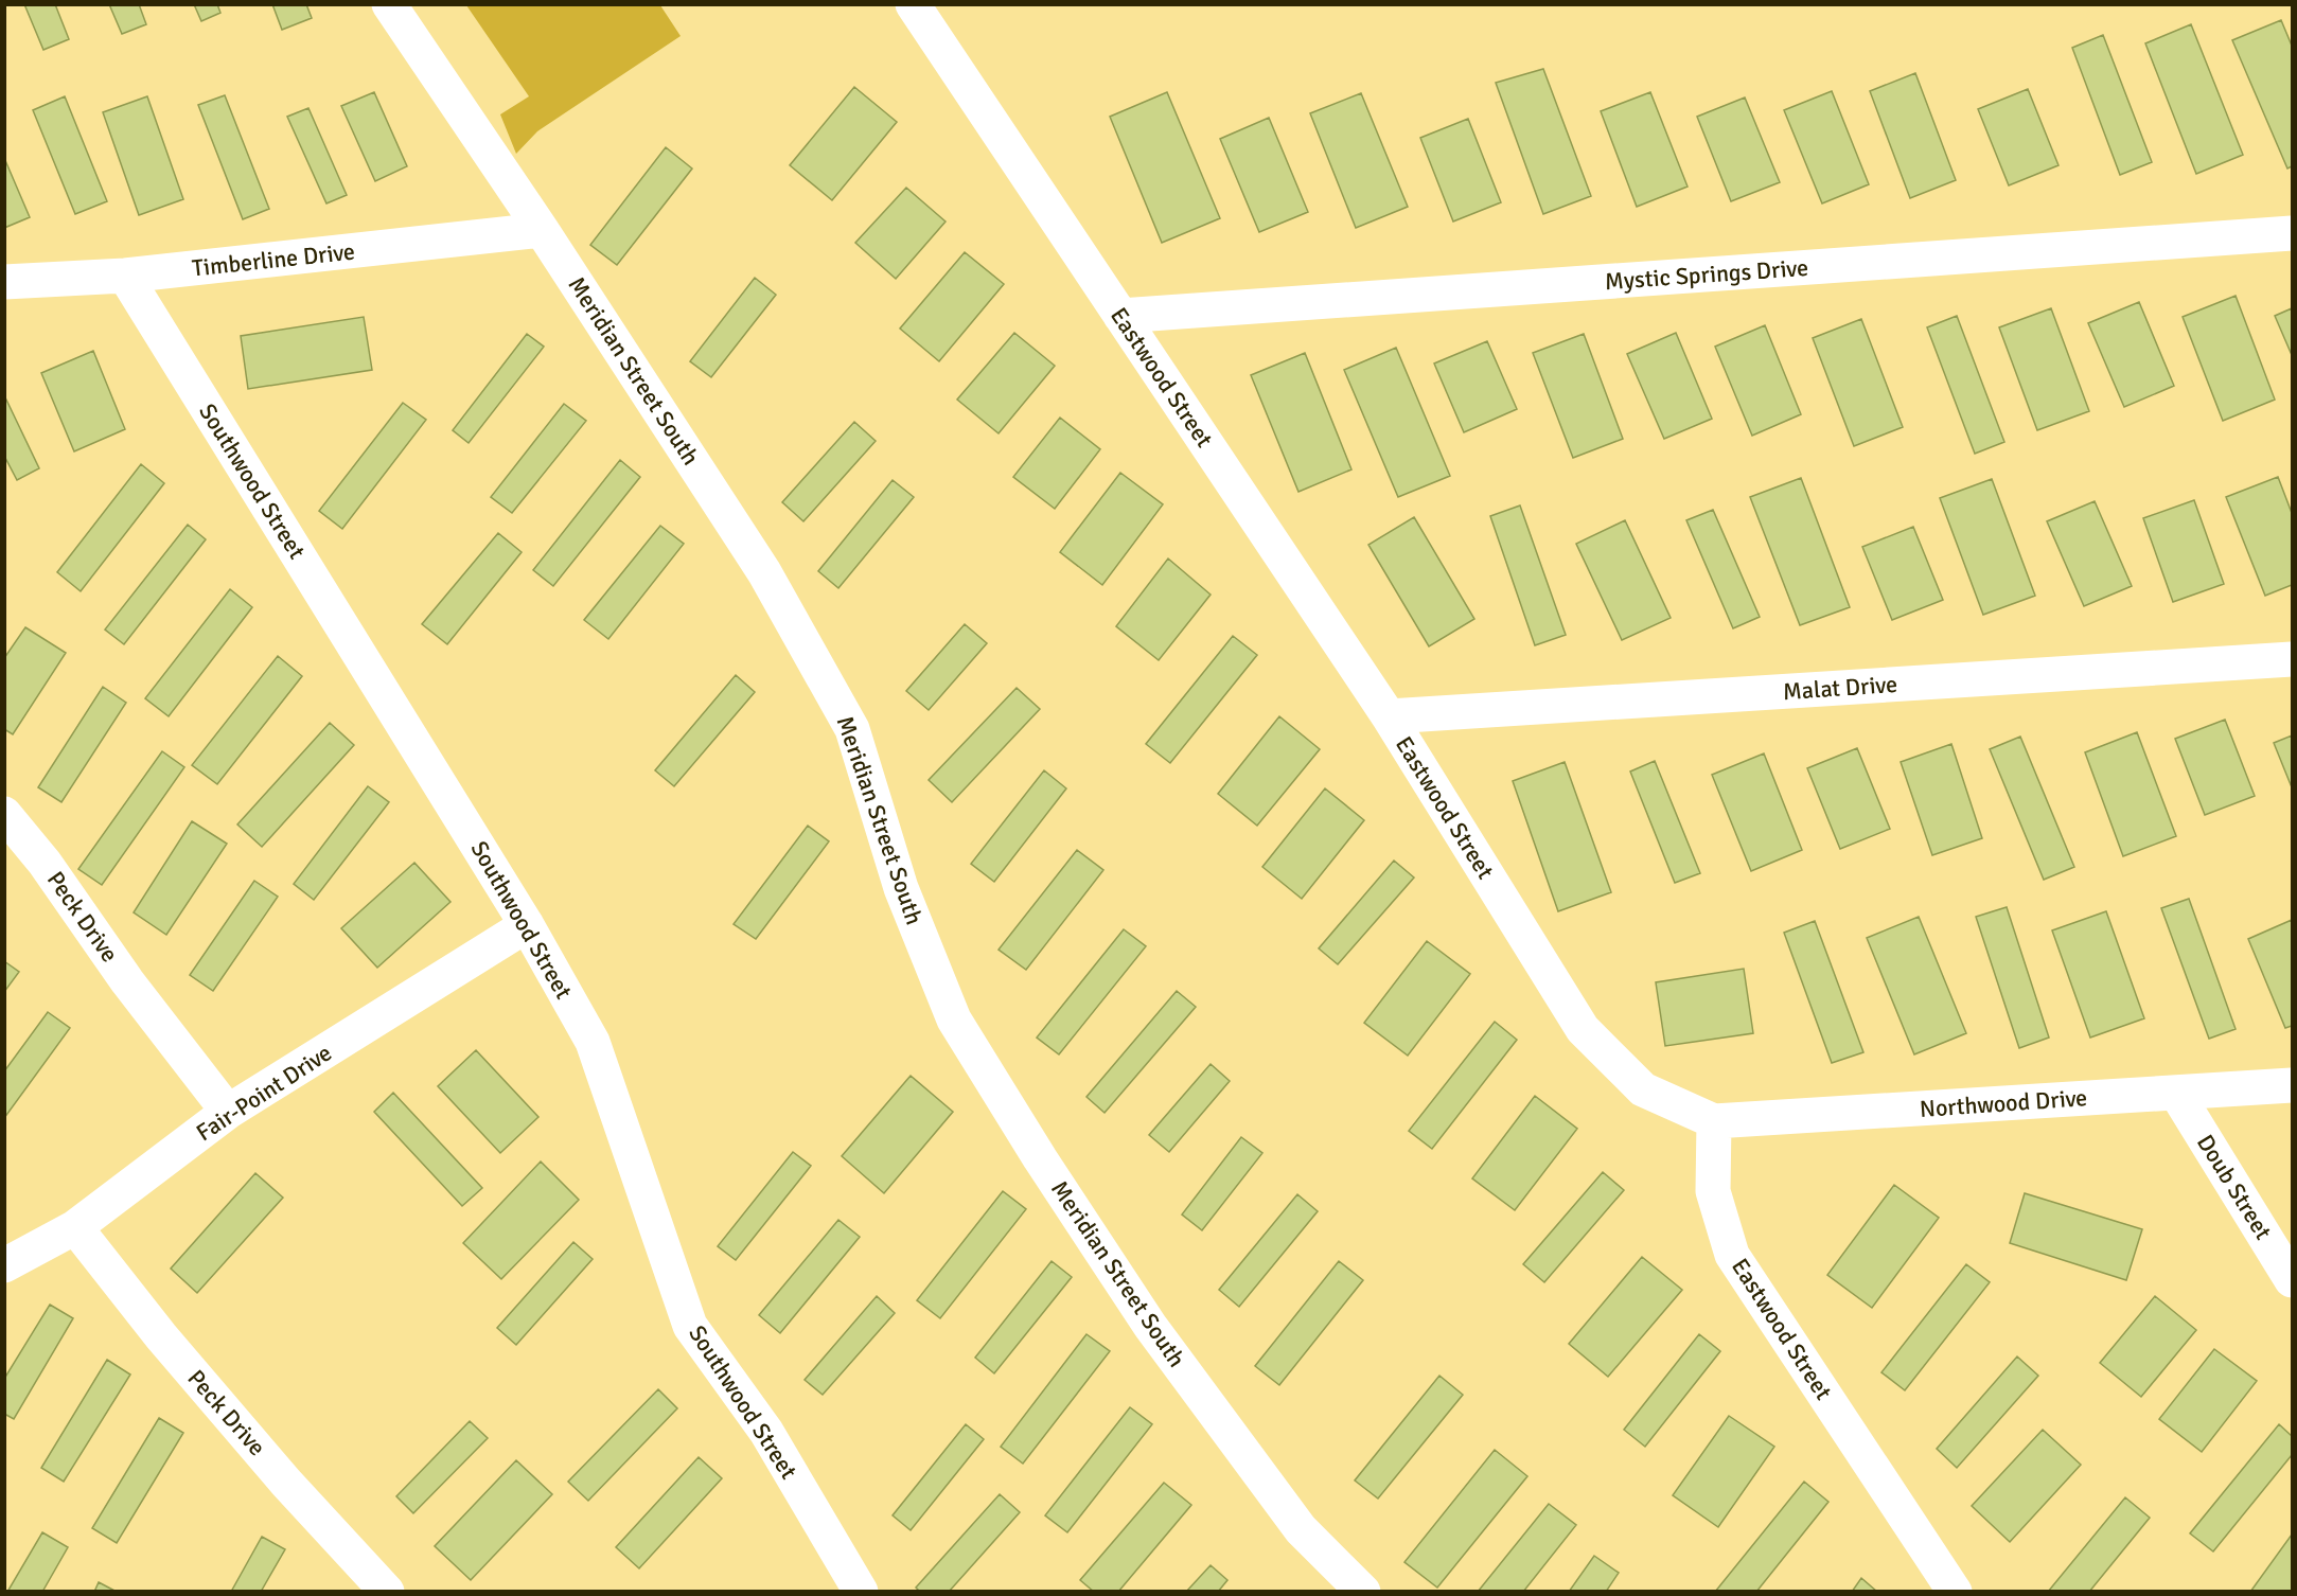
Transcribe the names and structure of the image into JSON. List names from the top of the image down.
{
  "streets": {
    "street": [
      "Timberline Drive",
      "Mystic Springs Drive",
      "Meridian Street South",
      "Eastwood Street",
      "Southwood Street",
      "Malat Drive",
      "Peck Drive",
      "Fair-Point Drive",
      "Northwood Drive",
      "Doub Street"
    ]
  },
  "crossings": [
    ["Timberline Drive", "Meridian Street South"],
    ["Timberline Drive", "Southwood Street"],
    ["Mystic Springs Drive", "Eastwood Street"],
    ["Eastwood Street", "Malat Drive"],
    ["Eastwood Street", "Northwood Drive"],
    ["Southwood Street", "Fair-Point Drive"],
    ["Peck Drive", "Fair-Point Drive"],
    ["Northwood Drive", "Doub Street"]
  ]
}
